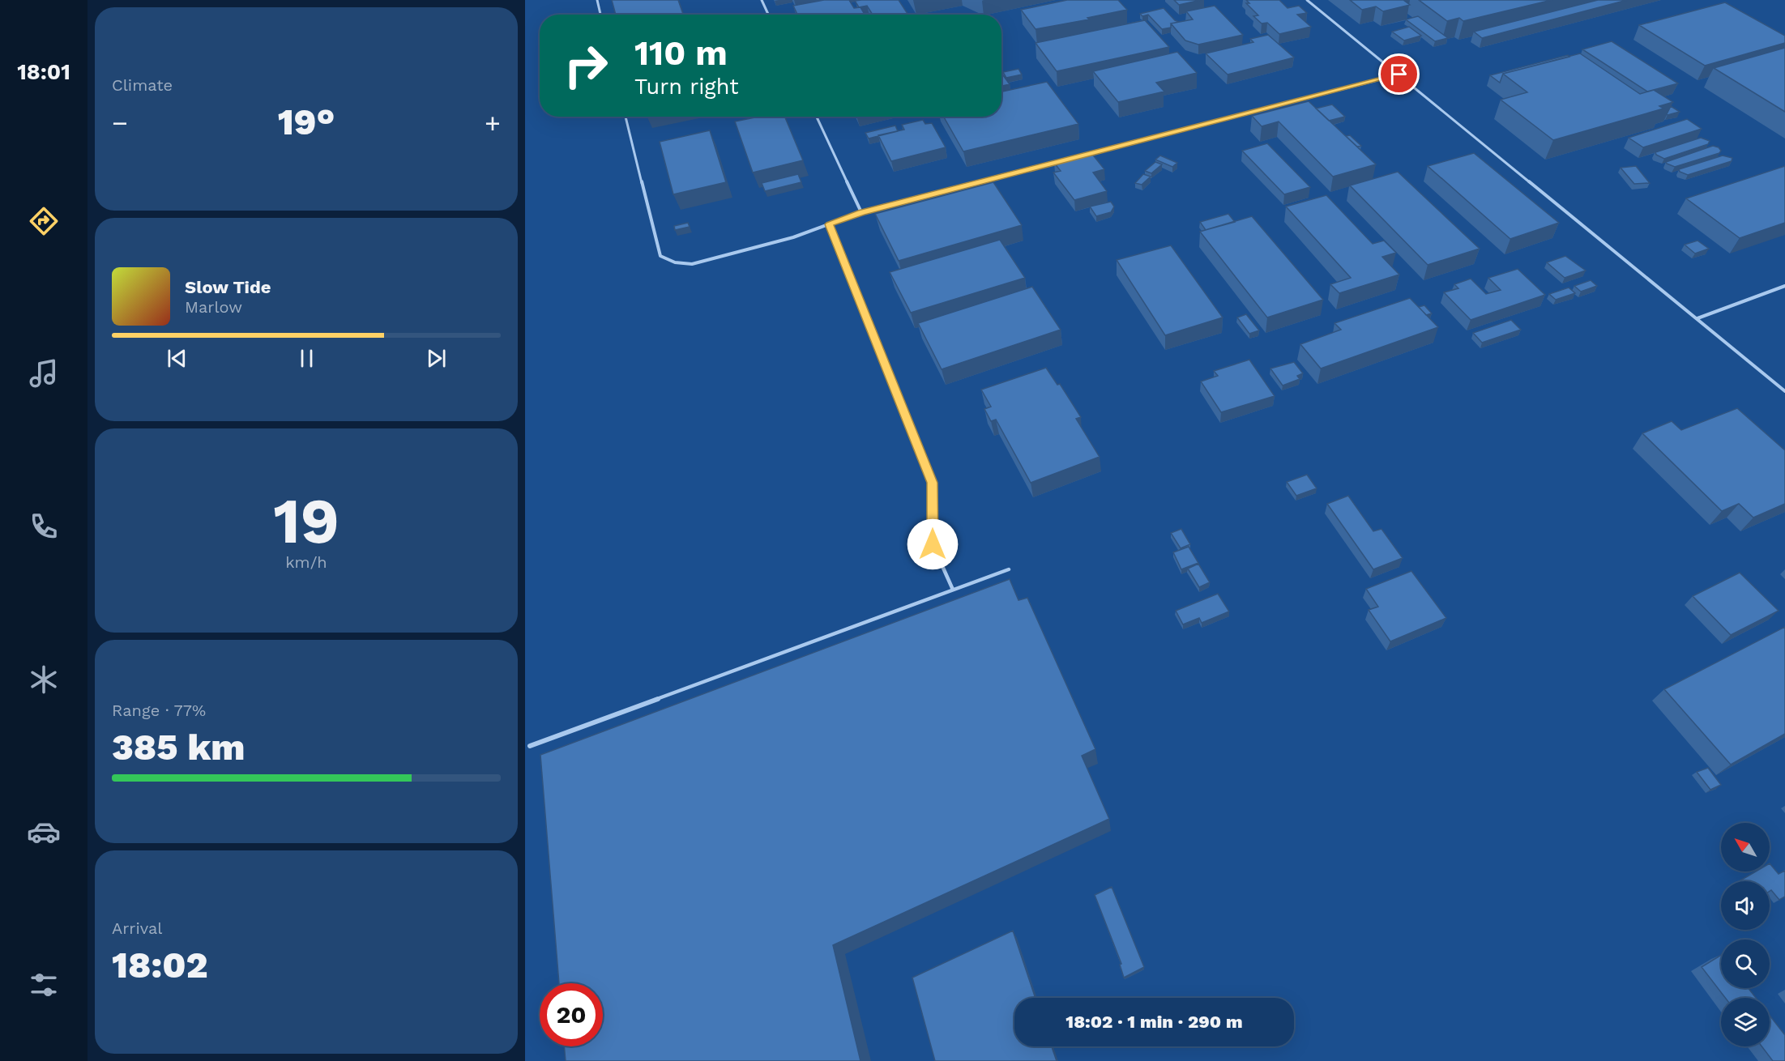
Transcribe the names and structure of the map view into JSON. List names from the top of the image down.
{
  "north": "top left",
  "page": {
    "tabs": "18:01",
    "tile": [
      "Climate",
      ["19", "km/h"],
      ["Range · 77%", "385 km"],
      ["Arrival", "18:02"]
    ],
    "turn": ["110 m", "Turn right"],
    "heat": ["−", "19°", "+"],
    "song": ["Slow Tide", "Marlow"],
    "limit": "20",
    "trip": "18:02 · 1 min · 290 m"
  }
}
